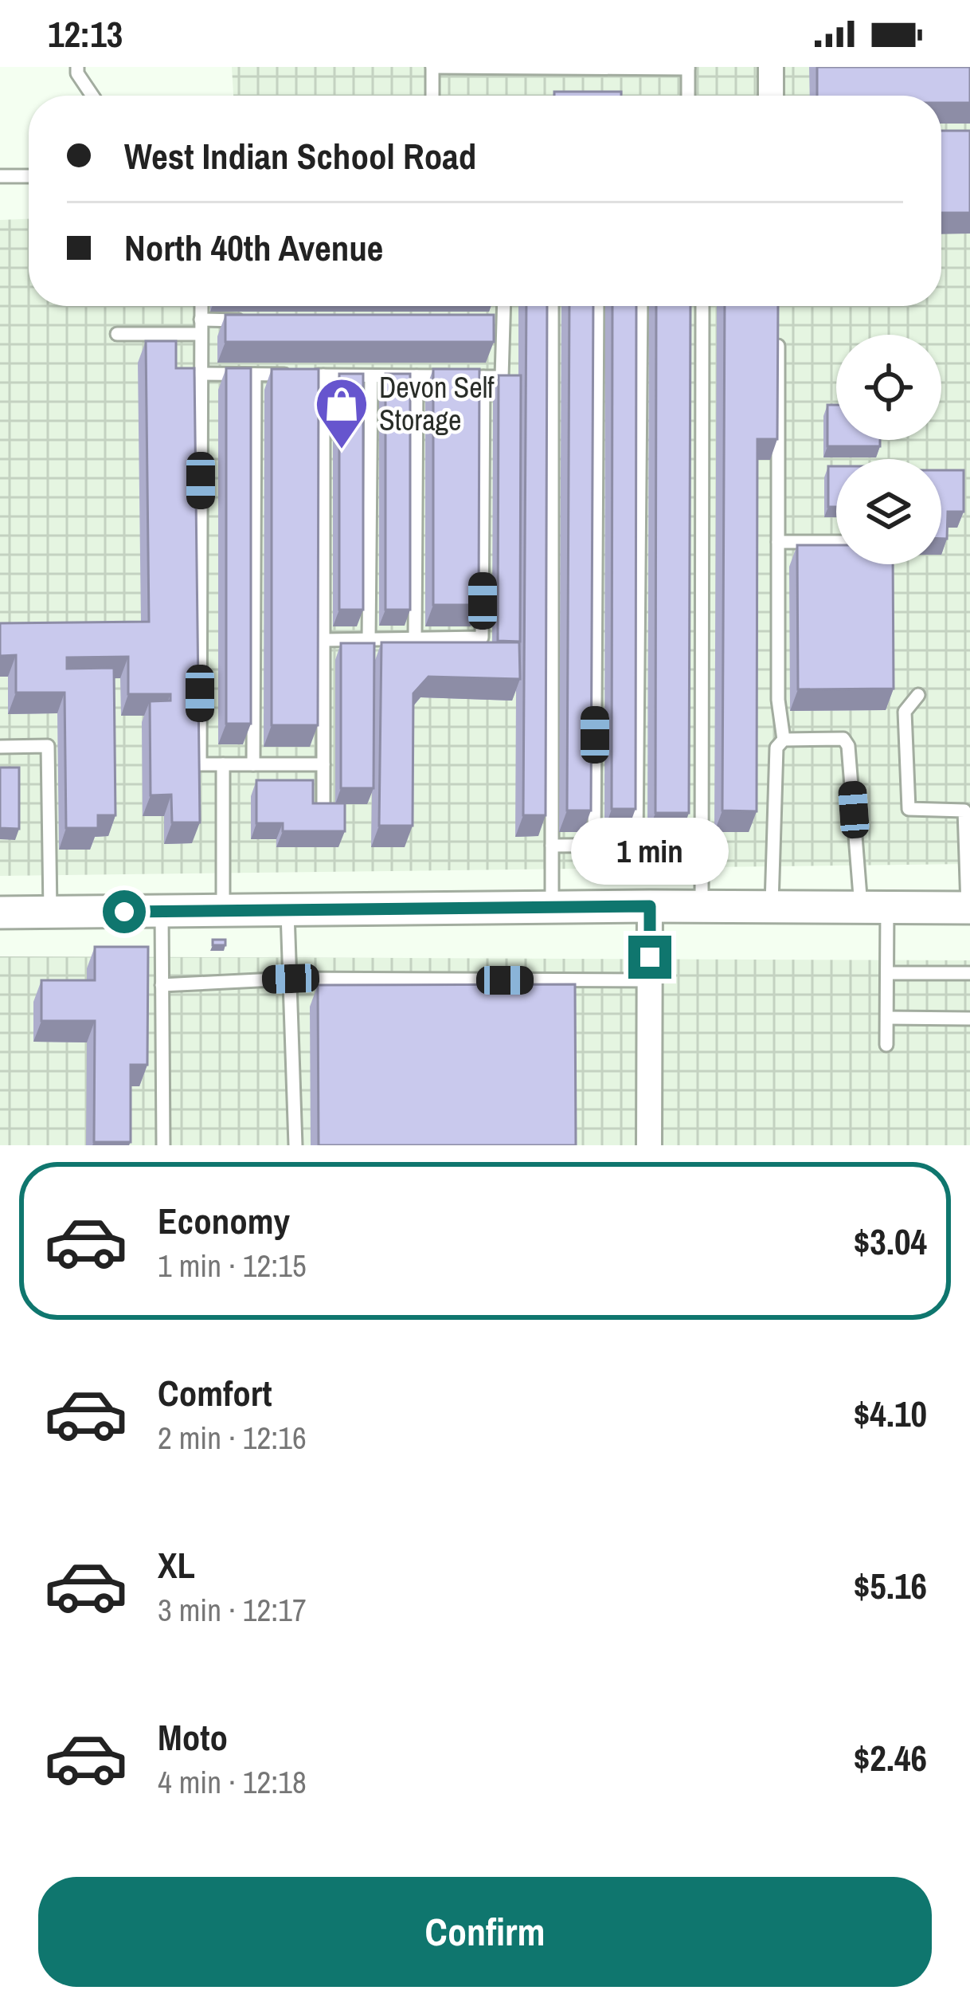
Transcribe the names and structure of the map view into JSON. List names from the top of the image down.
{
  "places": {
    "shop": ["Devon Self Storage"]
  },
  "page": {
    "status": "12:13",
    "banner": ["West Indian School Road", "North 40th Avenue"],
    "bubble": "1 min",
    "list": [
      {
        "name": "Economy",
        "note": "1 min · 12:15",
        "value": "$3.04"
      },
      {
        "name": "Comfort",
        "note": "2 min · 12:16",
        "value": "$4.10"
      },
      {
        "name": "XL",
        "note": "3 min · 12:17",
        "value": "$5.16"
      },
      {
        "name": "Moto",
        "note": "4 min · 12:18",
        "value": "$2.46"
      }
    ],
    "buttons": "Confirm"
  }
}
